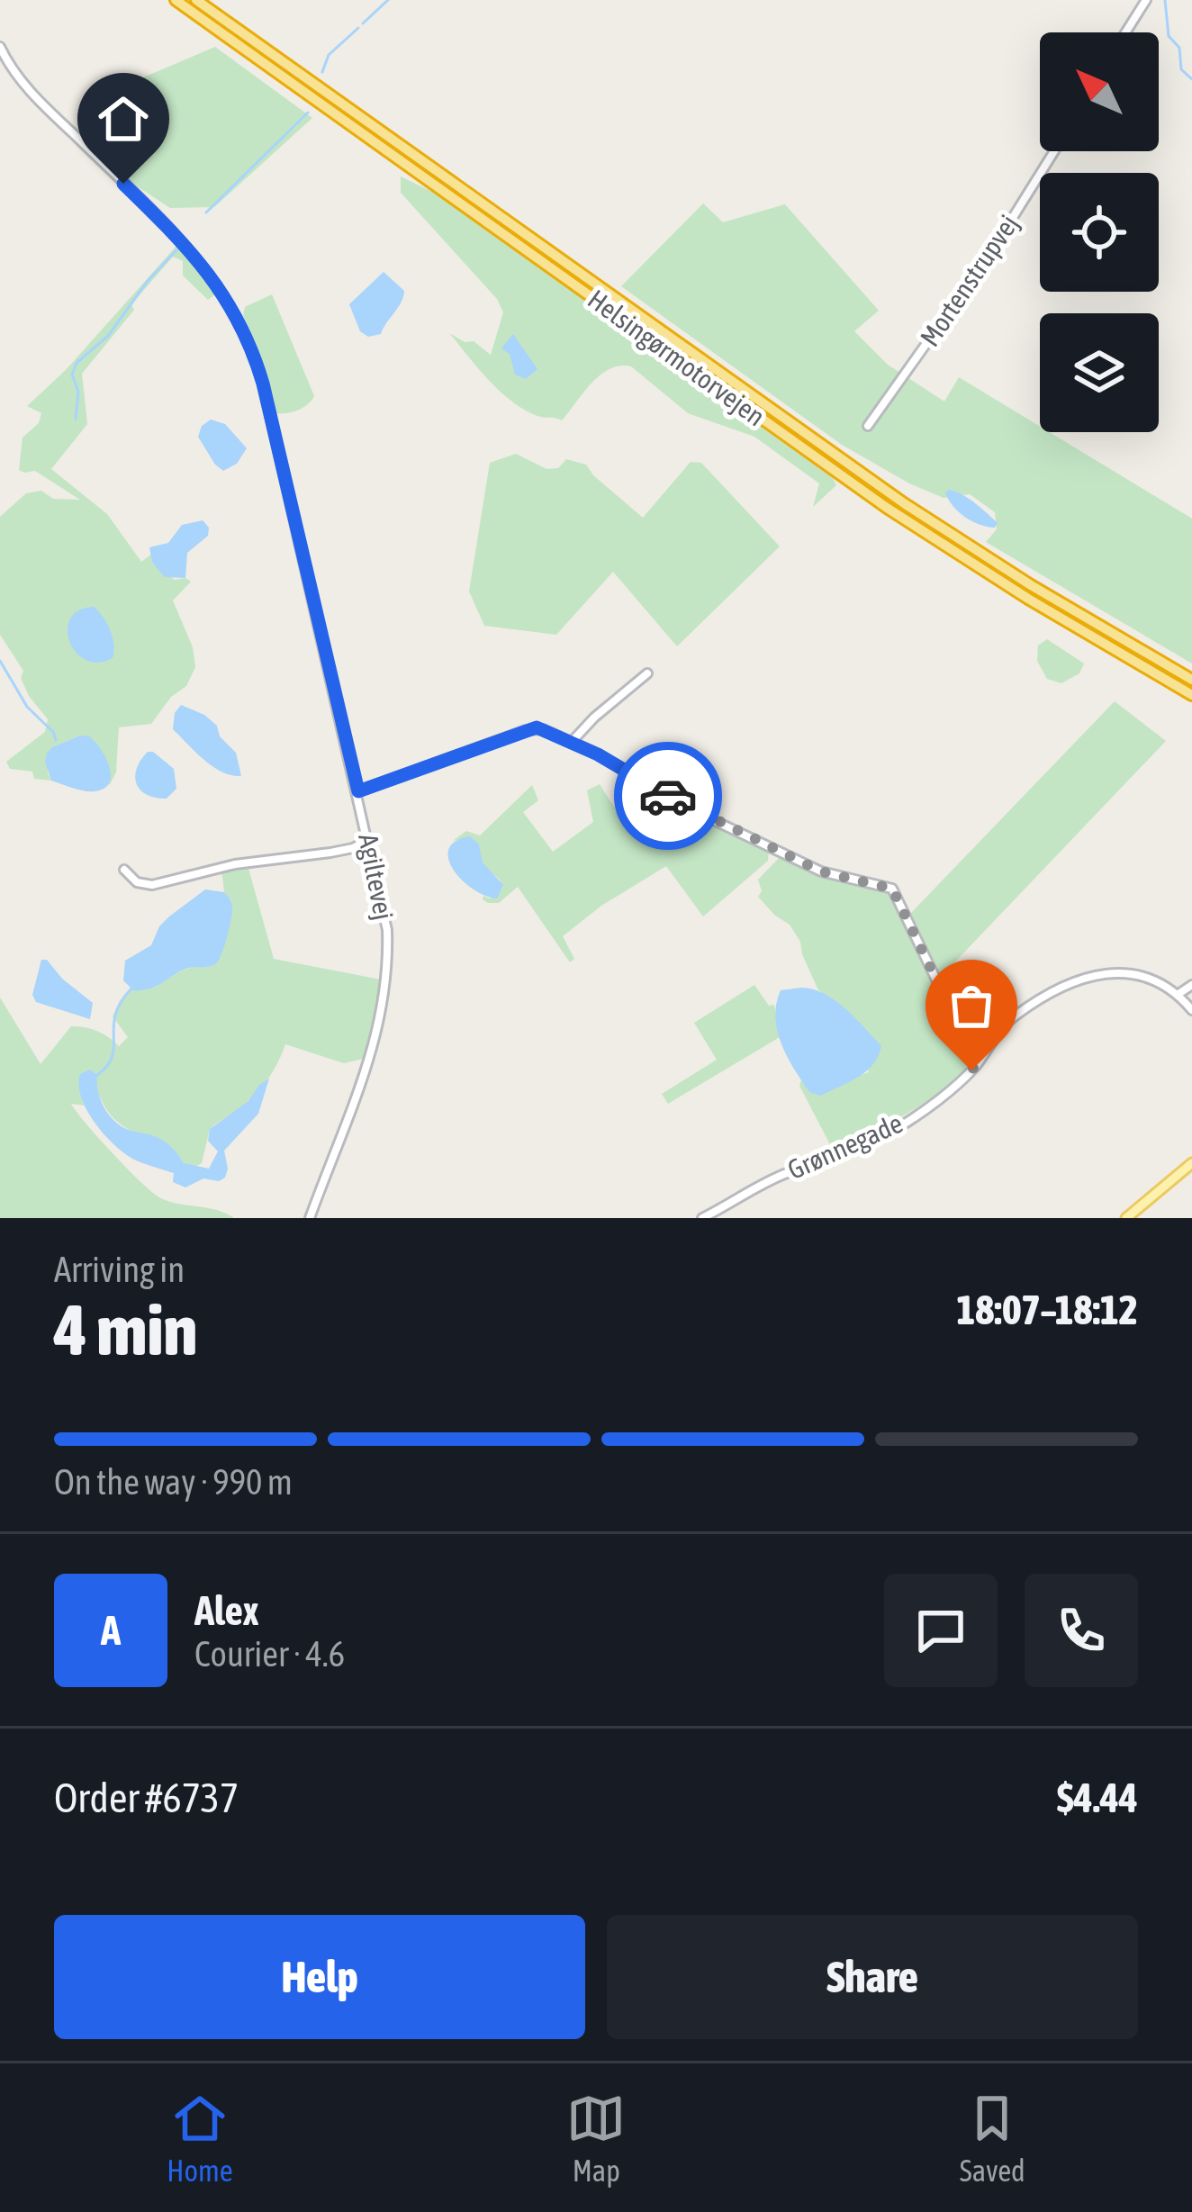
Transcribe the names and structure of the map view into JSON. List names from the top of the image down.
{
  "streets": {
    "highway": ["Helsingørmotorvejen"],
    "street": ["Mortenstrupvej", "Agiltevej", "Grønnegade"]
  },
  "north": "top left",
  "page": {
    "heading": ["4 min", "Arriving in", "18:07–18:12"],
    "panel": [
      "Alex",
      "Courier · 4.6",
      "Order #6737",
      "$4.44"
    ],
    "bar": "On the way · 990 m",
    "round": "A",
    "buttons": ["Help", "Share"],
    "tabs": ["Home", "Map", "Saved"]
  }
}
